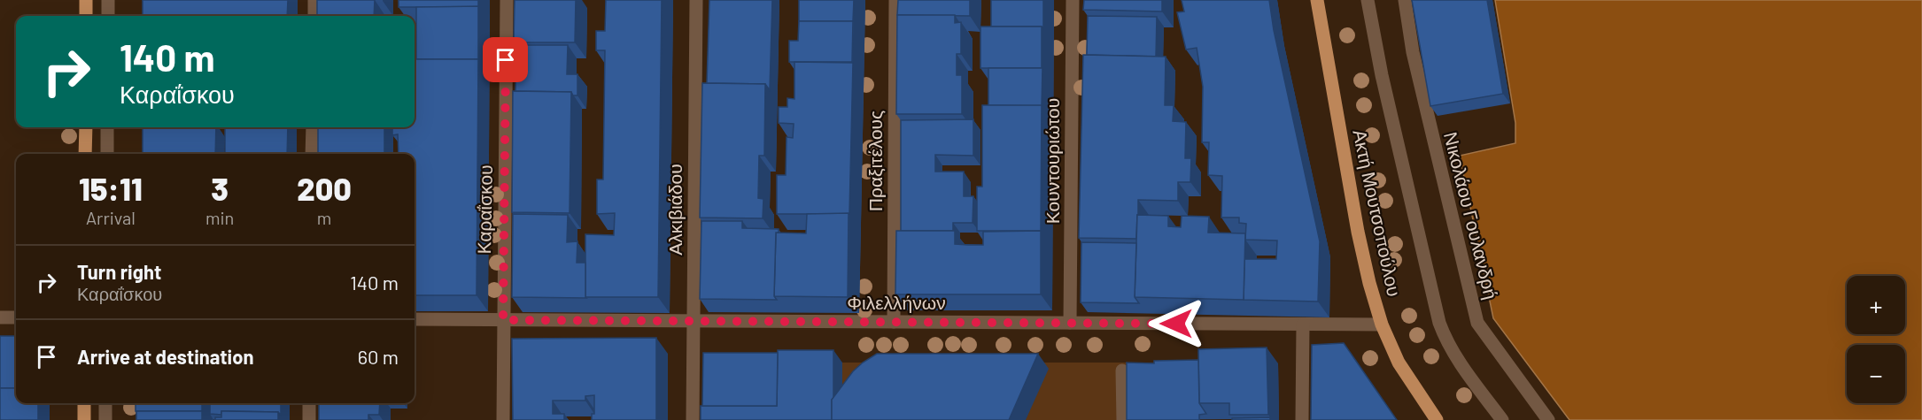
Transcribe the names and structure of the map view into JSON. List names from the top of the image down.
{
  "streets": {
    "main road": ["Ακτή Μουτσοπούλου"],
    "street": [
      "Πραξιτέλους",
      "Κουντουριώτου",
      "Καραΐσκου",
      "Αλκιβιάδου",
      "Νικολάου Γουλανδρή",
      "Φιλελλήνων"
    ]
  },
  "crossings": [
    ["Πραξιτέλους", "Φιλελλήνων"],
    ["Κουντουριώτου", "Φιλελλήνων"],
    ["Καραΐσκου", "Φιλελλήνων"],
    ["Αλκιβιάδου", "Φιλελλήνων"],
    ["Ακτή Μουτσοπούλου", "Φιλελλήνων"]
  ],
  "page": {
    "turn": ["140 m", "Καραΐσκου"],
    "eta": [
      "15:11",
      "Arrival",
      "3",
      "min",
      "200",
      "m"
    ],
    "list": [
      {
        "name": "Turn right",
        "note": "Καραΐσκου",
        "value": "140 m"
      },
      {
        "name": "Arrive at destination",
        "value": "60 m"
      }
    ],
    "map_buttons": ["+", "−"]
  }
}
